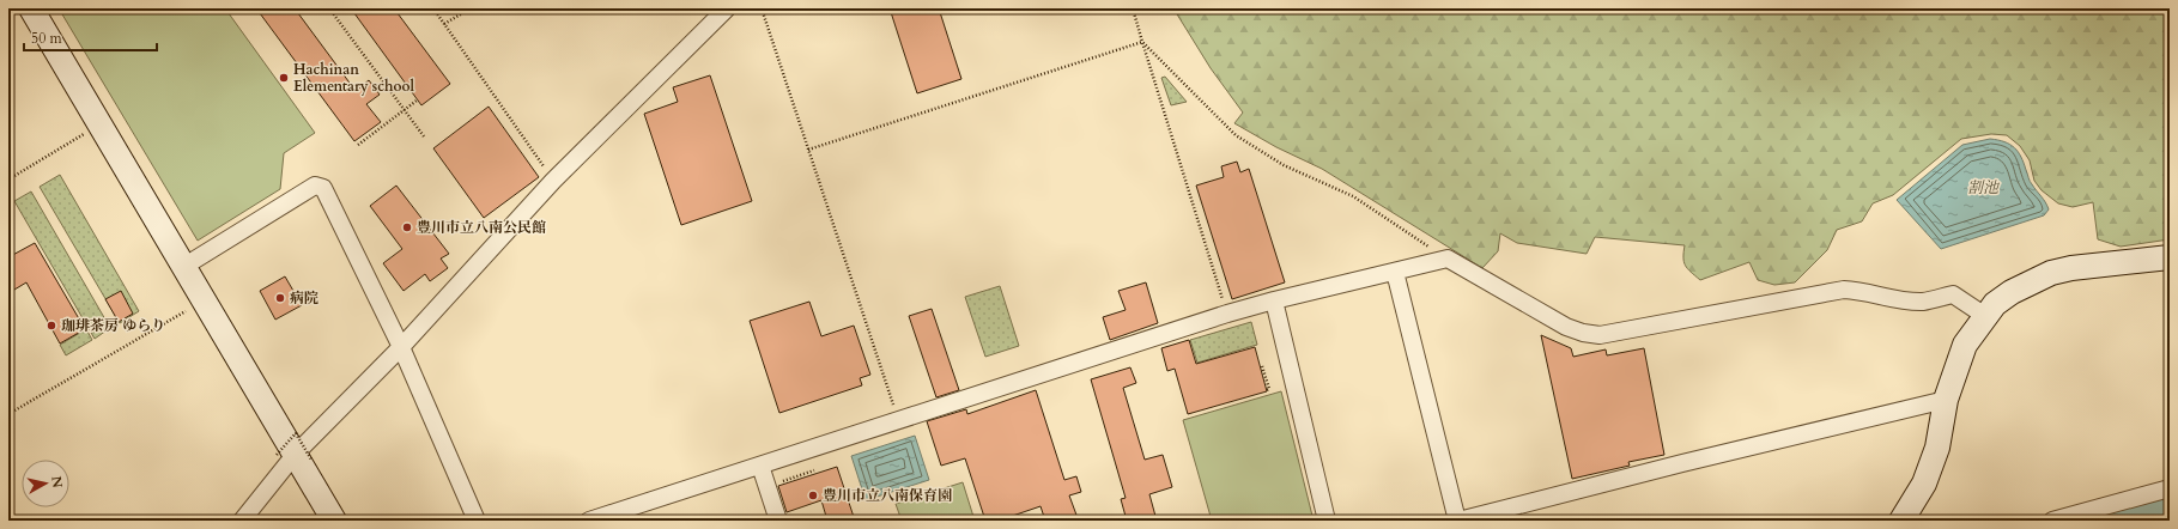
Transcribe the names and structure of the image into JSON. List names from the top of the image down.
{
  "water": ["割池"],
  "places": [
    "Hachinan Elementary school",
    "豊川市立八南公民館",
    "病院",
    "珈琲茶房 ゆらり",
    "豊川市立八南保育園"
  ],
  "scale_bar": "50 m",
  "north": "right"
}
